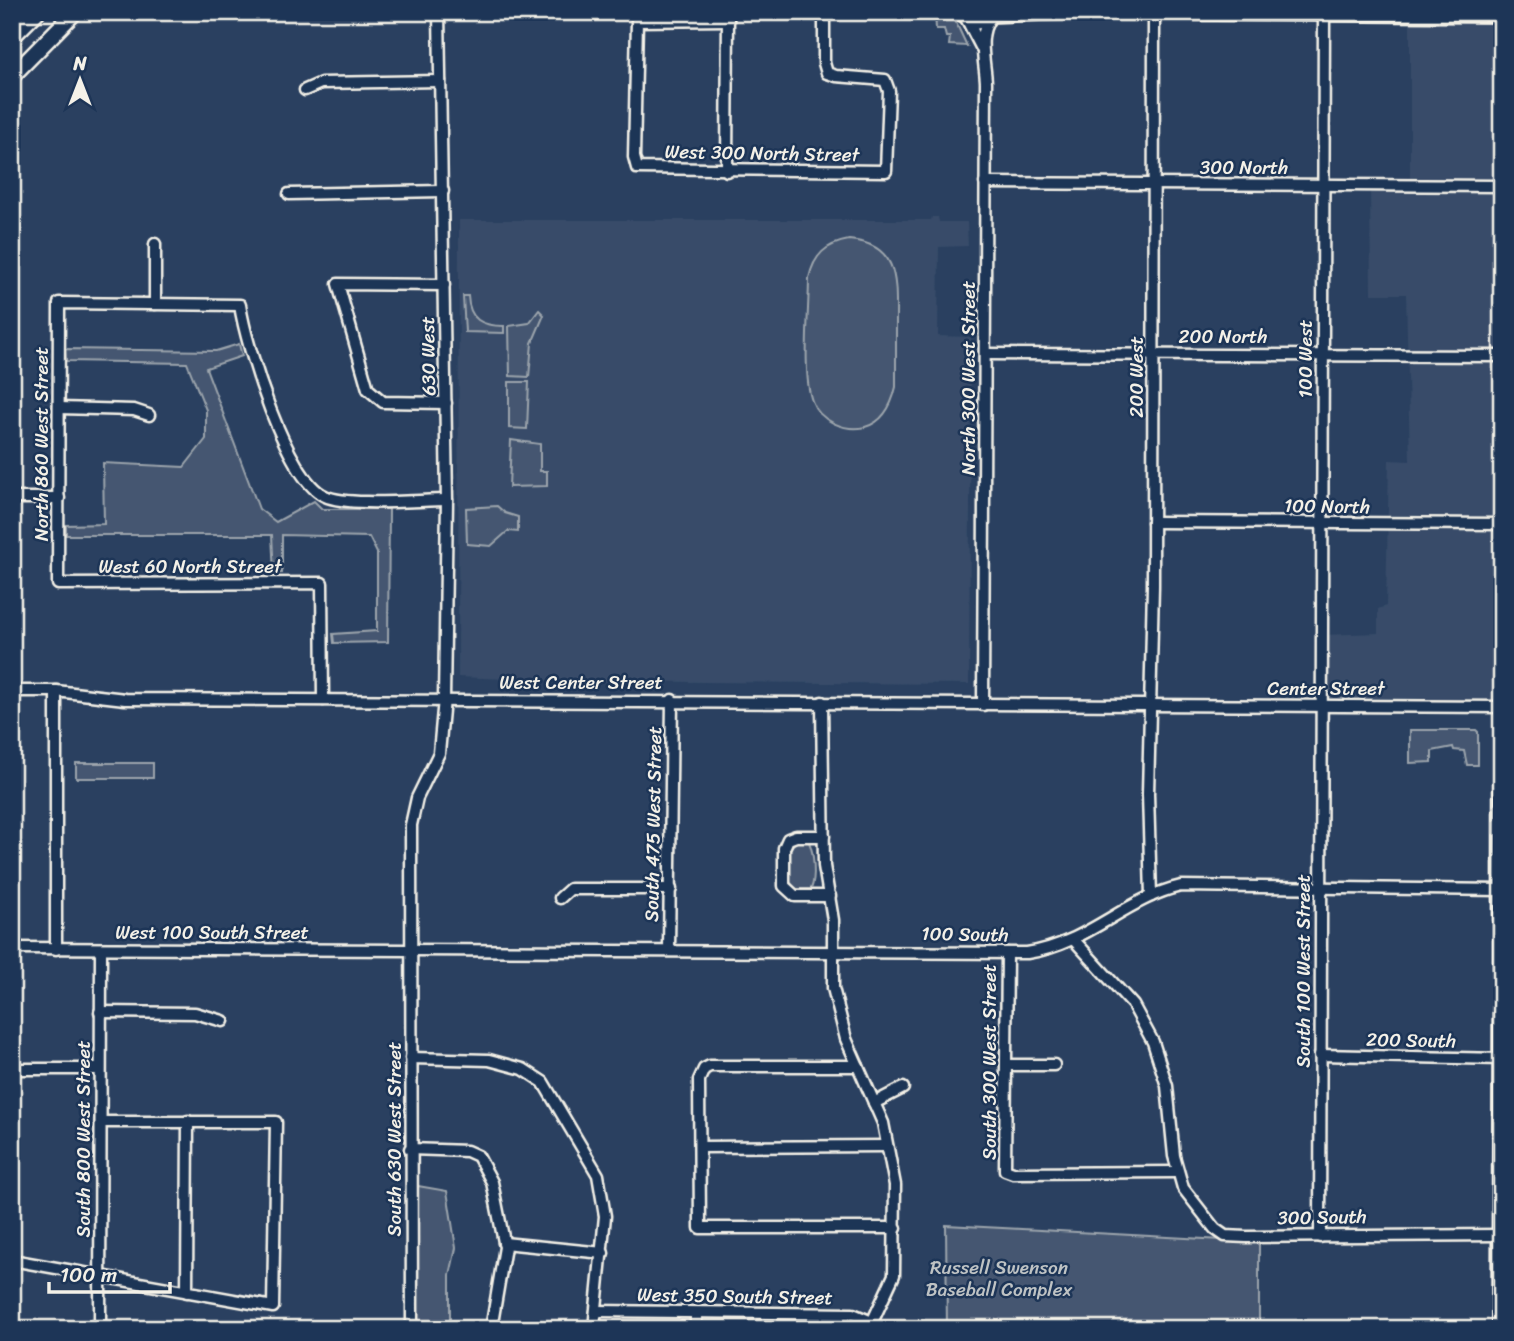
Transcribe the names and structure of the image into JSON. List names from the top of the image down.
{
  "streets": {
    "street": [
      "West 300 North Street",
      "300 North",
      "200 North",
      "630 West",
      "100 West",
      "200 West",
      "North 300 West Street",
      "North 860 West Street",
      "100 North",
      "West 60 North Street",
      "West Center Street",
      "Center Street",
      "South 475 West Street",
      "West 100 South Street",
      "100 South",
      "South 100 West Street",
      "200 South",
      "South 300 West Street",
      "South 800 West Street",
      "South 630 West Street",
      "300 South",
      "West 350 South Street"
    ]
  },
  "crossings": [
    ["300 North", "100 West"],
    ["300 North", "200 West"],
    ["300 North", "North 300 West Street"],
    ["200 North", "100 West"],
    ["200 North", "200 West"],
    ["200 North", "North 300 West Street"],
    ["630 West", "West Center Street"],
    ["630 West", "South 630 West Street"],
    ["100 West", "100 North"],
    ["100 West", "Center Street"],
    ["100 West", "South 100 West Street"],
    ["200 West", "100 North"],
    ["200 West", "West Center Street"],
    ["200 West", "Center Street"],
    ["200 West", "100 South"],
    ["North 300 West Street", "West Center Street"],
    ["North 860 West Street", "West 60 North Street"],
    ["West 60 North Street", "West Center Street"],
    ["West Center Street", "Center Street"],
    ["West Center Street", "South 475 West Street"],
    ["West Center Street", "South 630 West Street"],
    ["Center Street", "South 100 West Street"],
    ["South 475 West Street", "100 South"],
    ["West 100 South Street", "100 South"],
    ["West 100 South Street", "South 800 West Street"],
    ["West 100 South Street", "South 630 West Street"],
    ["100 South", "South 100 West Street"],
    ["100 South", "South 300 West Street"],
    ["100 South", "South 630 West Street"],
    ["South 100 West Street", "200 South"],
    ["South 100 West Street", "300 South"],
    ["South 300 West Street", "300 South"]
  ],
  "parks": ["Russell Swenson Baseball Complex"],
  "scale_bar": "100 m",
  "north": "top"
}
